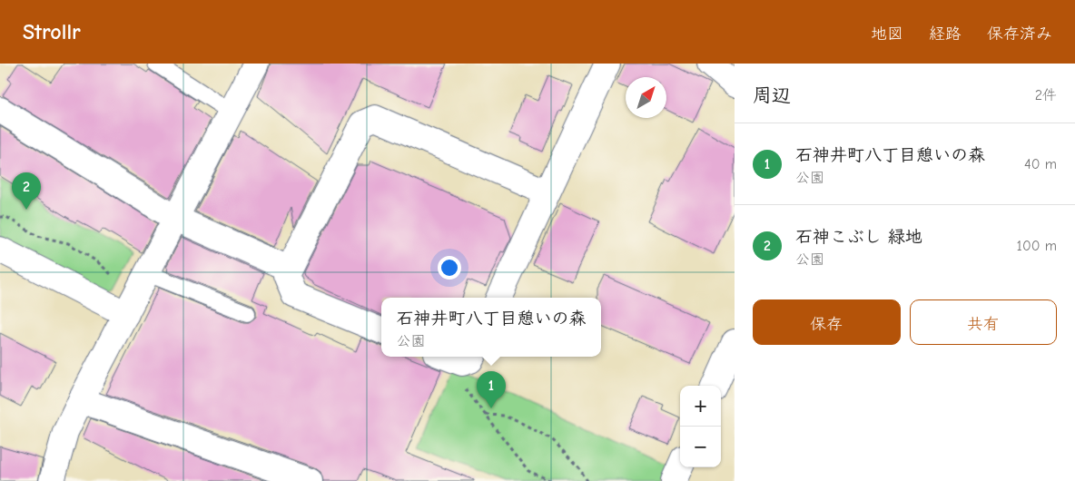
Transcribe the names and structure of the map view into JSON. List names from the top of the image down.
{
  "north": "top right",
  "page": {
    "header": "Strollr",
    "nav": ["地図", "経路", "保存済み"],
    "heading": ["周辺", "2件"],
    "list": [
      {
        "mark": "1",
        "name": "石神井町八丁目憩いの森",
        "note": "公園",
        "value": "40 m"
      },
      {
        "mark": "2",
        "name": "石神こぶし 緑地",
        "note": "公園",
        "value": "100 m"
      }
    ],
    "pins": ["2", "1"],
    "buttons": ["保存", "共有"],
    "popup": ["石神井町八丁目憩いの森", "公園"],
    "map_buttons": ["+", "−"]
  }
}
